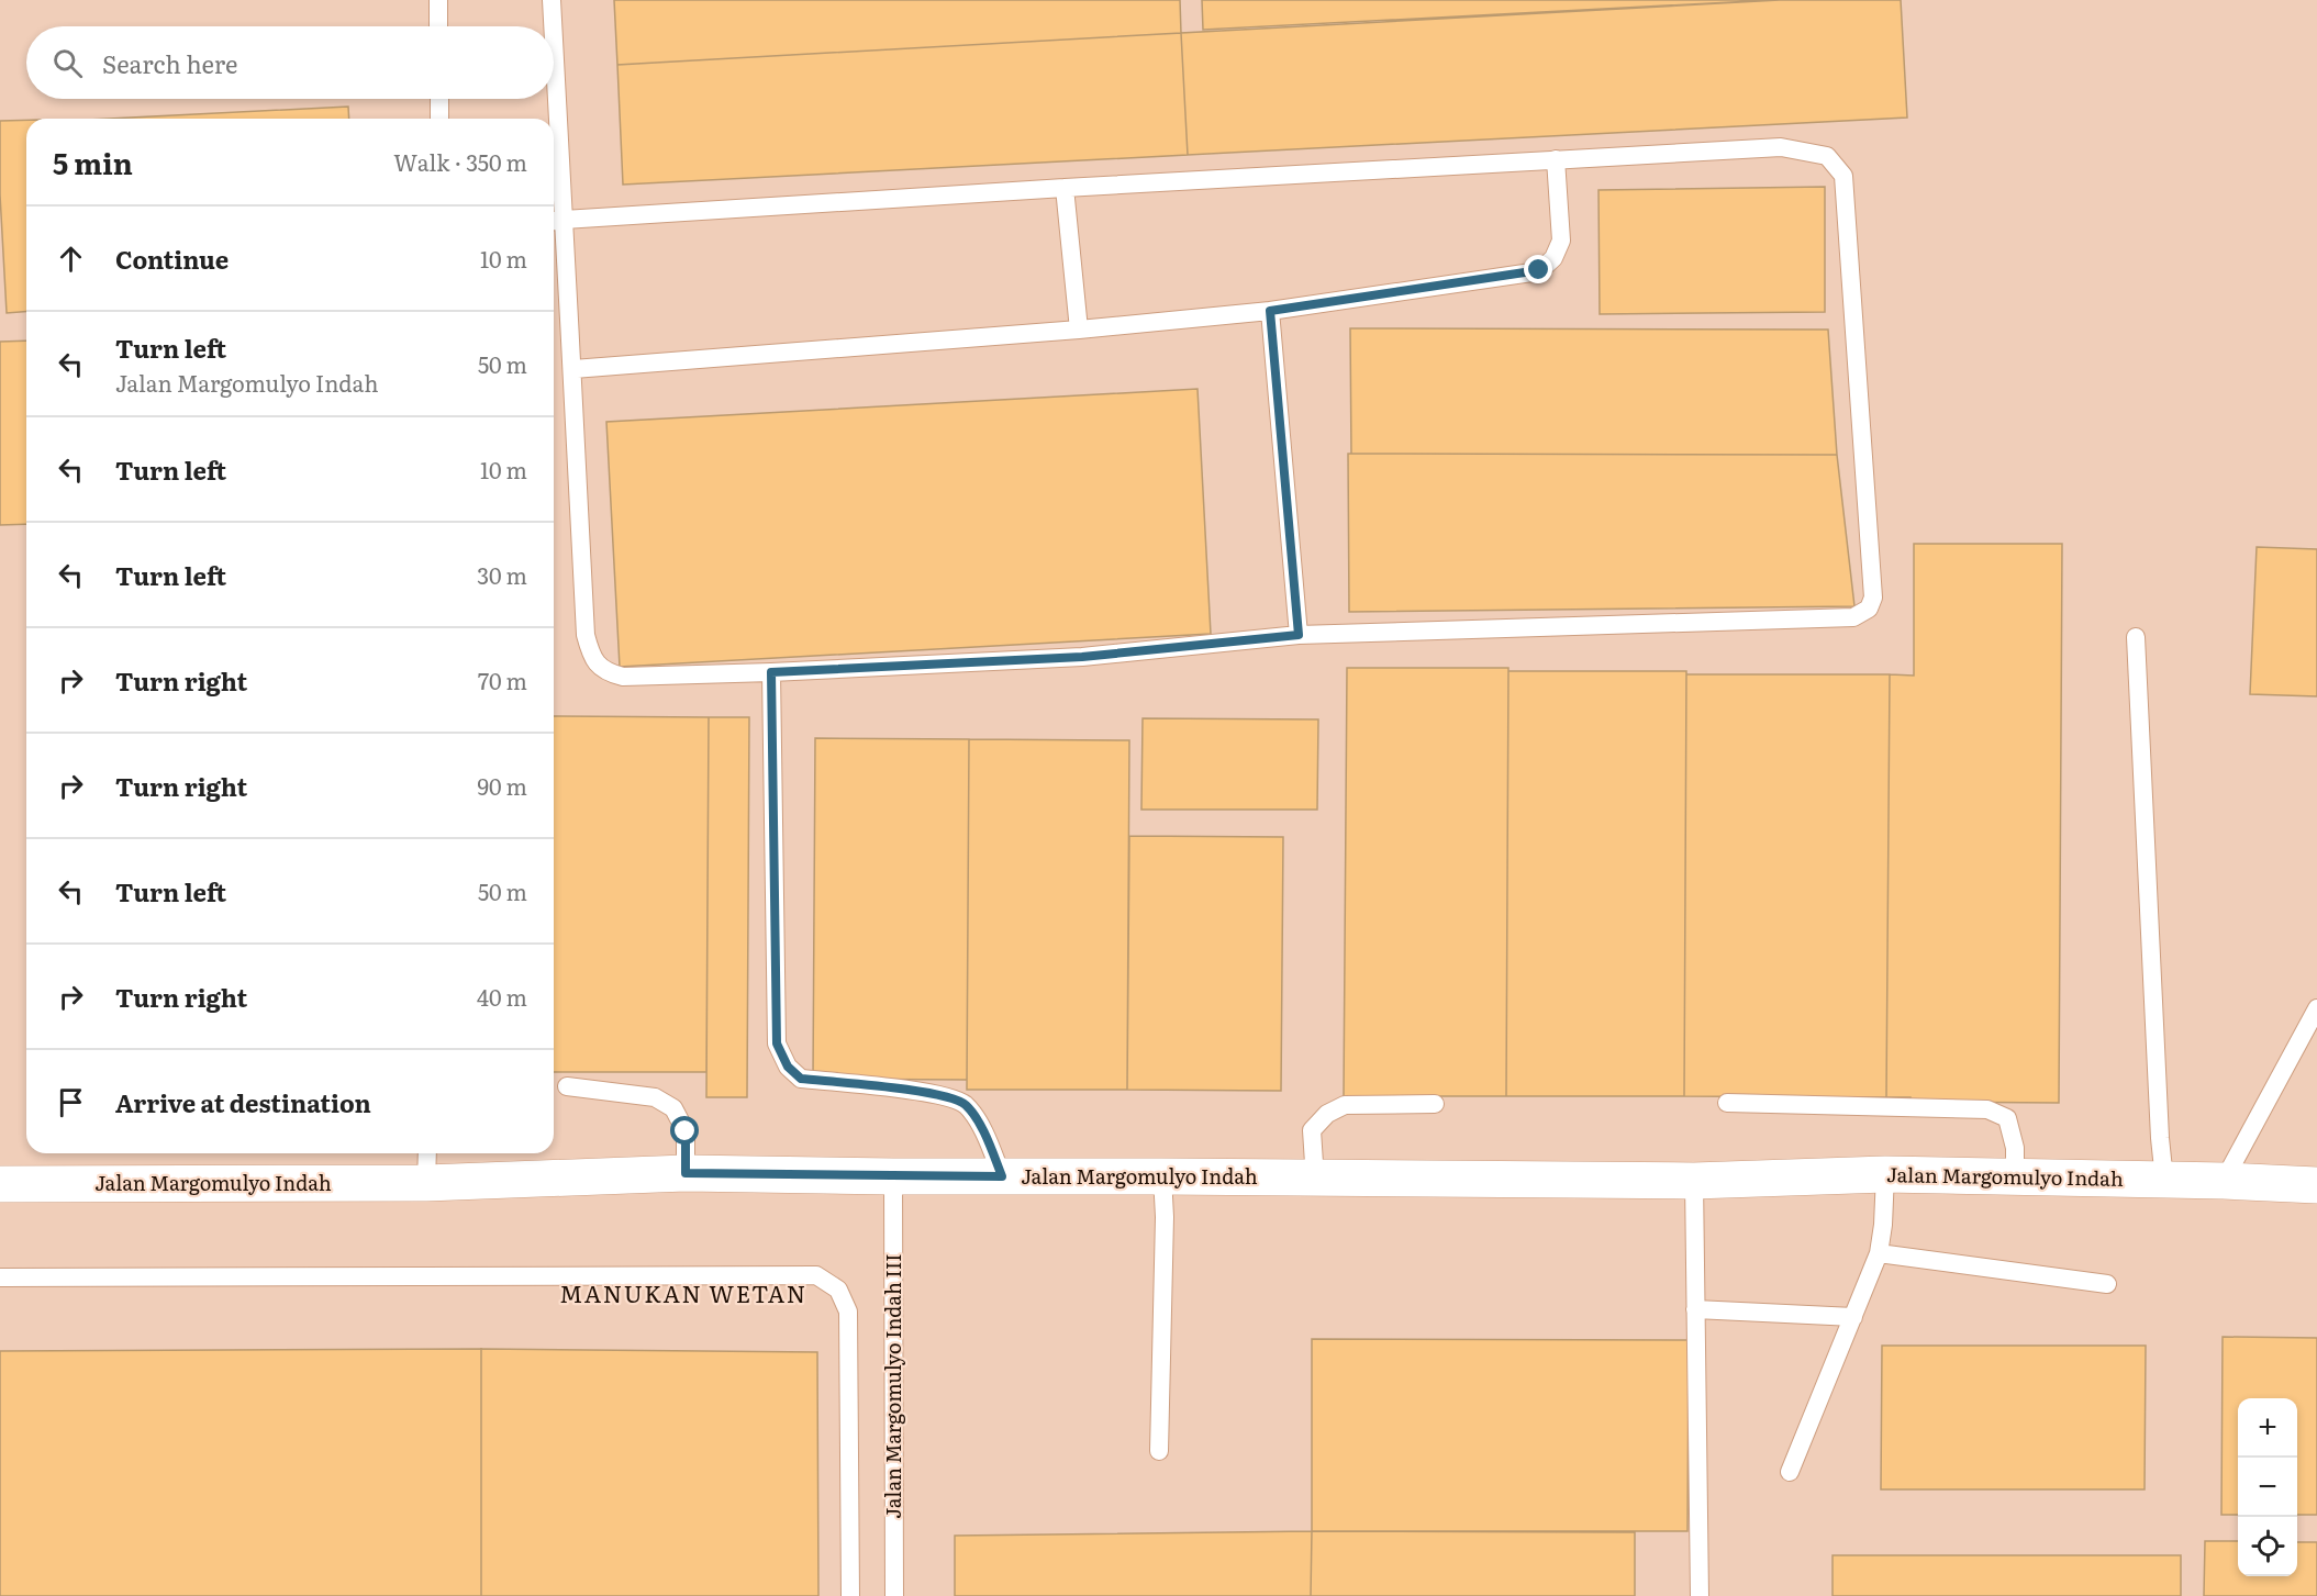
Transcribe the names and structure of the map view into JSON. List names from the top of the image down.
{
  "streets": {
    "street": ["Jalan Margomulyo Indah"],
    "lane": ["Jalan Margomulyo Indah III"]
  },
  "crossings": [
    ["Jalan Margomulyo Indah", "Jalan Margomulyo Indah III"]
  ],
  "districts": ["MANUKAN WETAN"],
  "page": {
    "search": "Search here",
    "heading": ["5 min", "Walk · 350 m"],
    "list": [
      ["Continue", "10 m"],
      ["Turn left", "Jalan Margomulyo Indah", "50 m"],
      ["Turn left", "10 m"],
      ["Turn left", "30 m"],
      ["Turn right", "70 m"],
      ["Turn right", "90 m"],
      ["Turn left", "50 m"],
      ["Turn right", "40 m"],
      "Arrive at destination"
    ],
    "map_buttons": ["+", "−"]
  }
}
